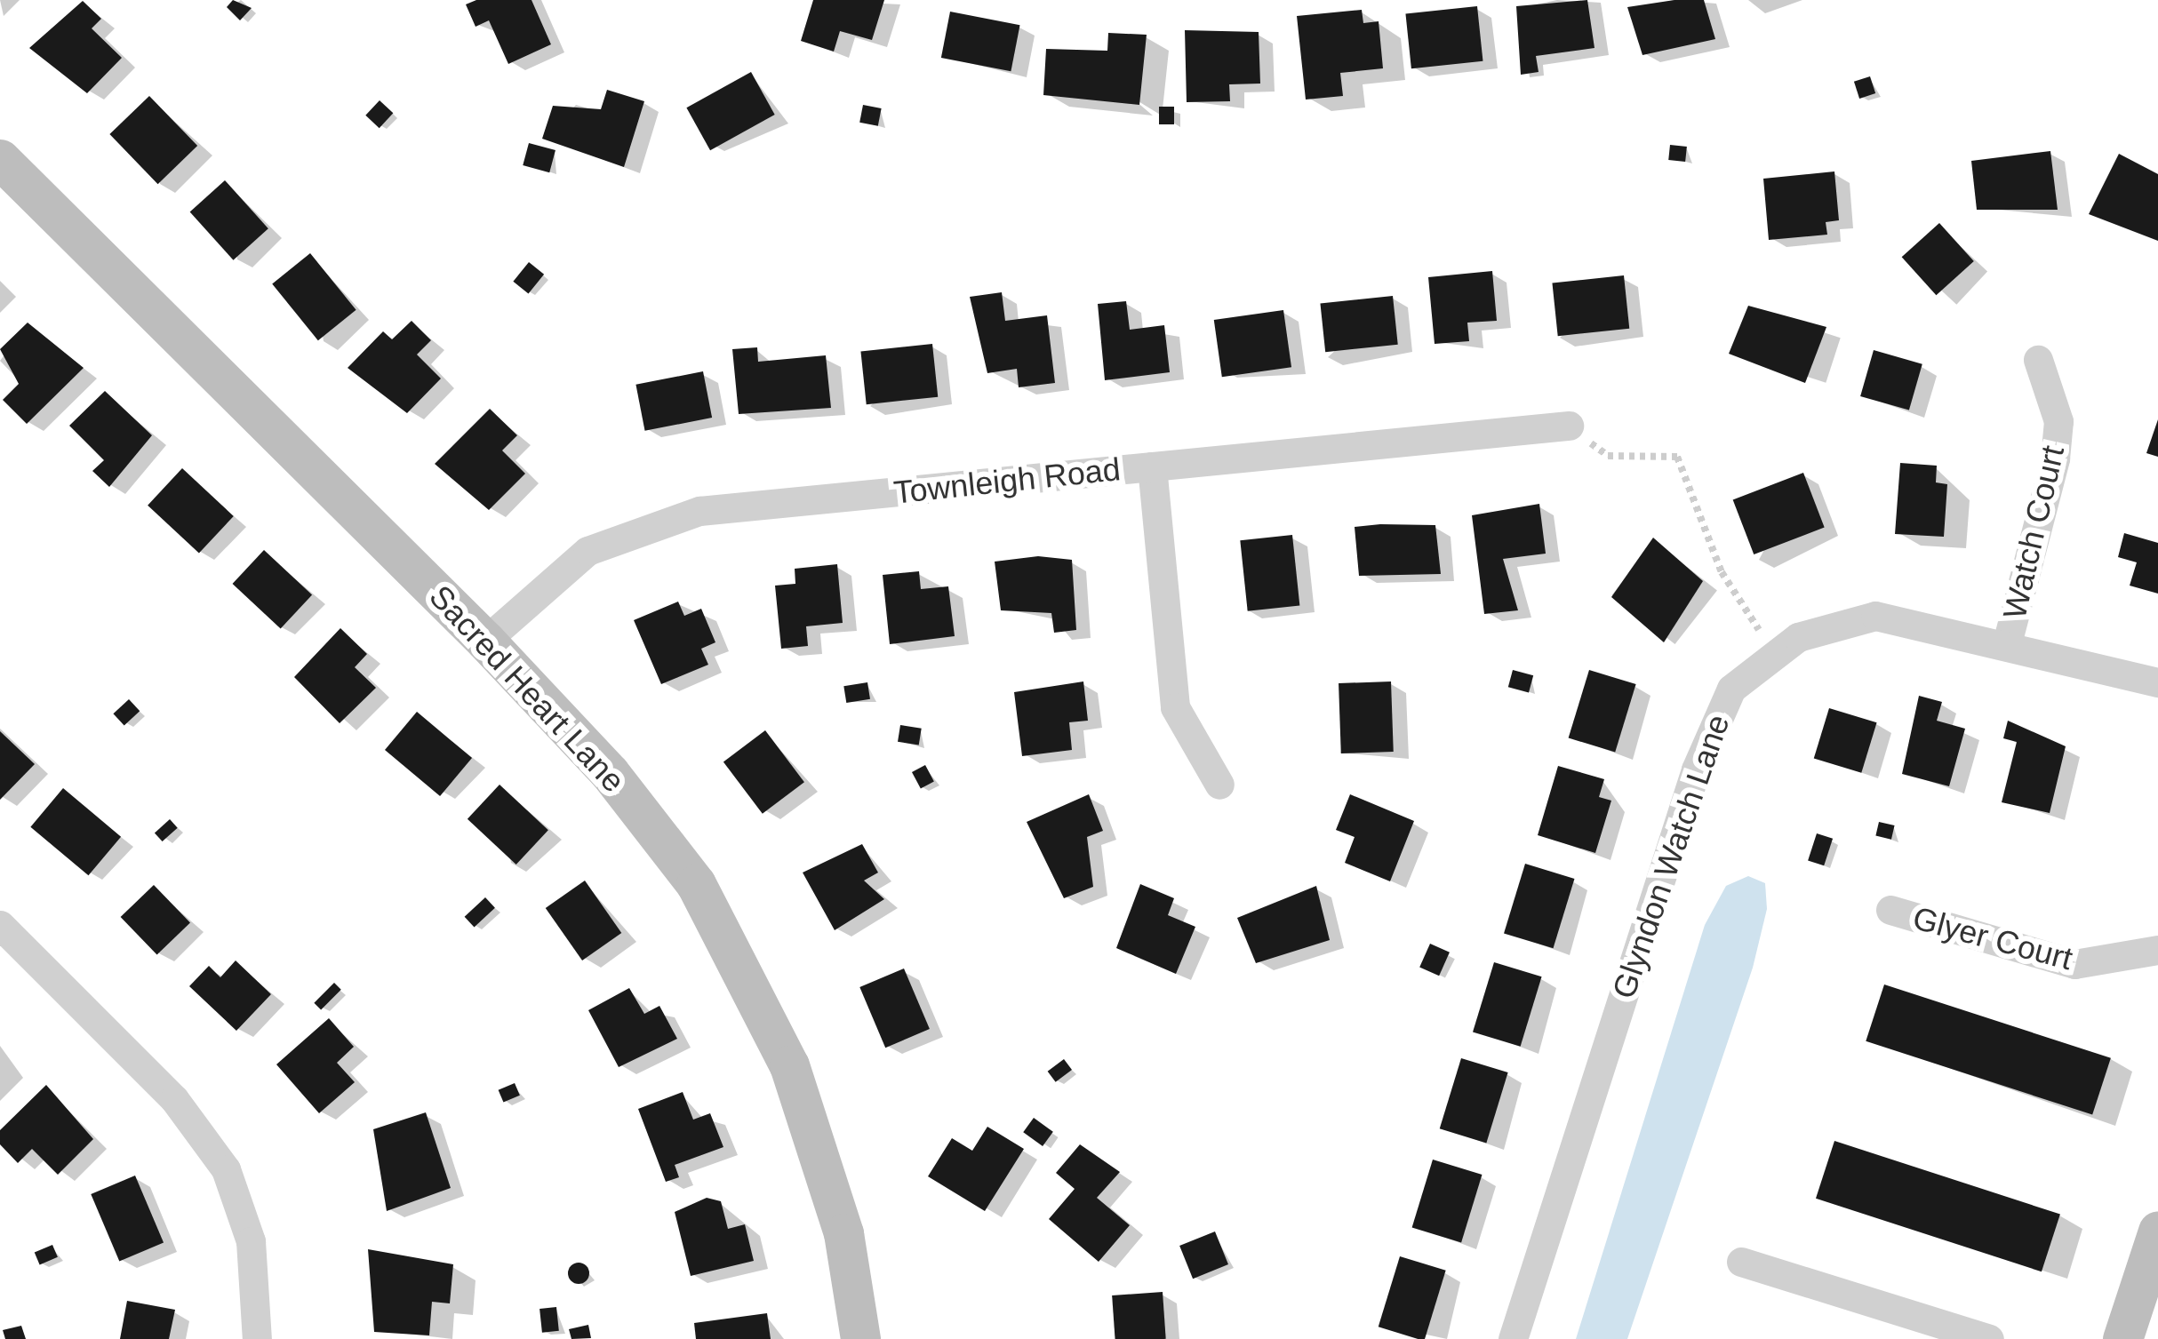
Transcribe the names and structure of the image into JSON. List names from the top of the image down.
{
  "streets": {
    "street": [
      "Townleigh Road",
      "Watch Court",
      "Sacred Heart Lane",
      "Glyndon Watch Lane",
      "Glyer Court"
    ]
  },
  "crossings": [
    ["Townleigh Road", "Sacred Heart Lane"],
    ["Watch Court", "Glyndon Watch Lane"]
  ]
}
